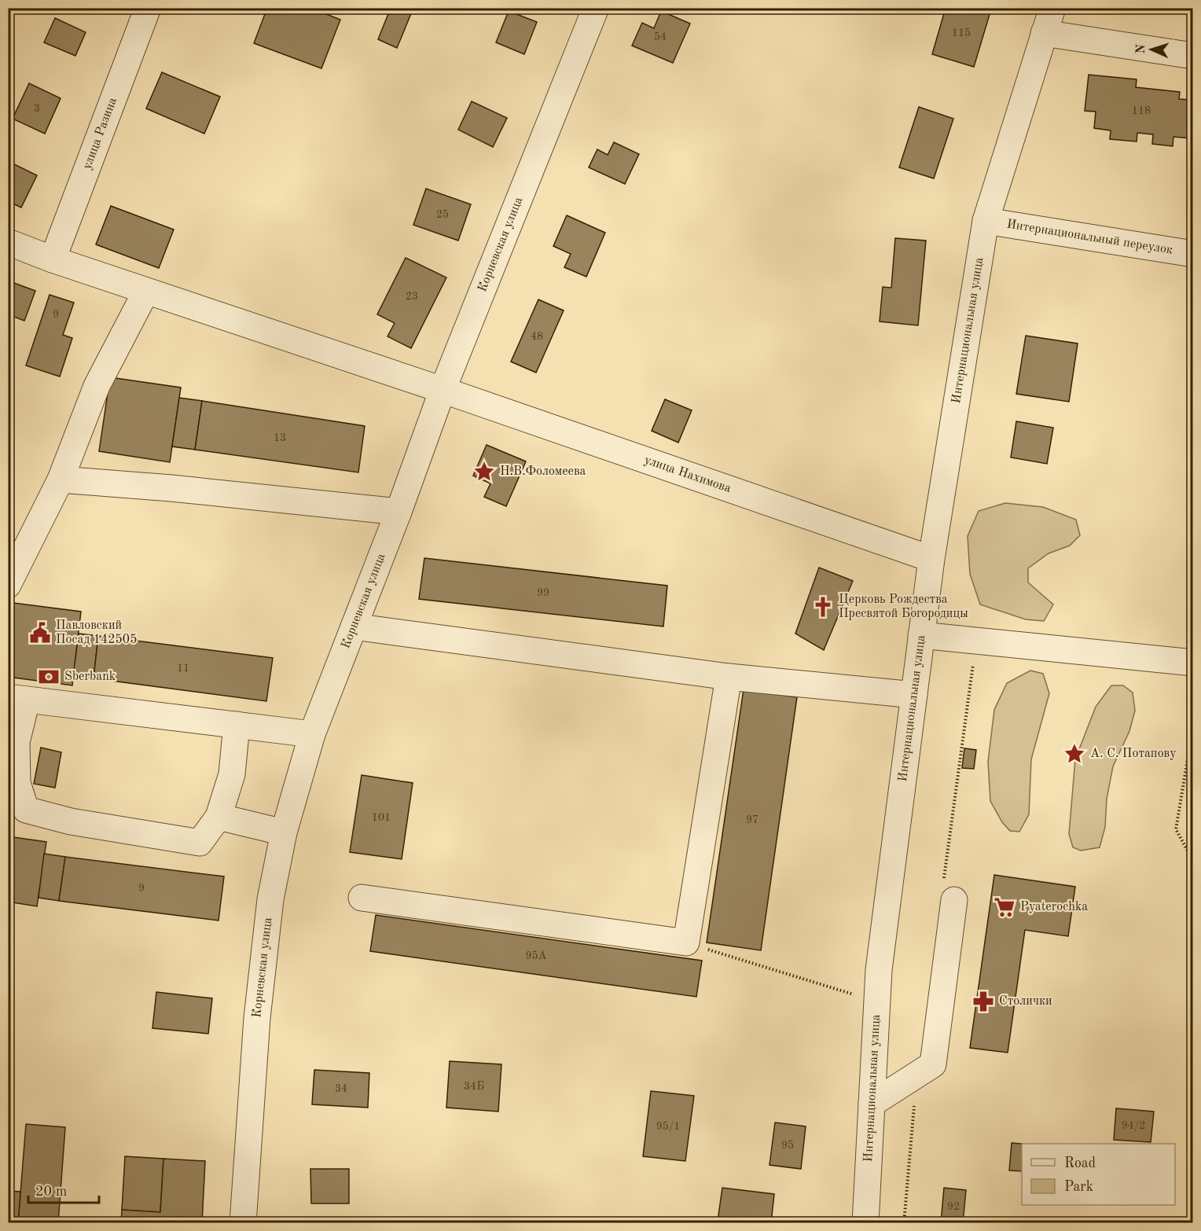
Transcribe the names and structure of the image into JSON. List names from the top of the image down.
{
  "streets": {
    "street": [
      "улица Разина",
      "Интернациональный переулок",
      "Корневская улица",
      "Интернациональная улица",
      "улица Нахимова"
    ]
  },
  "crossings": [
    ["улица Разина", "улица Нахимова"],
    ["Интернациональный переулок", "Интернациональная улица"],
    ["Корневская улица", "улица Нахимова"],
    ["Интернациональная улица", "улица Нахимова"]
  ],
  "places": {
    "place": ["Н.В.Фоломеева", "А. С. Потапову"],
    "church": ["Церковь Рождества Пресвятой Богородицы"],
    "public building": ["Павловский Посад 142505"],
    "bank": ["Sberbank"],
    "supermarket": ["Pyaterochka"],
    "pharmacy": ["Столички"]
  },
  "house_numbers": [
    "115",
    "54",
    "3",
    "118",
    "25",
    "23",
    "9",
    "48",
    "13",
    "99",
    "11",
    "101",
    "97",
    "9",
    "95А",
    "34Б",
    "34",
    "94/2",
    "95/1",
    "95",
    "92"
  ],
  "legend": ["Road", "Park"],
  "scale_bar": "20 m",
  "north": "left"
}
